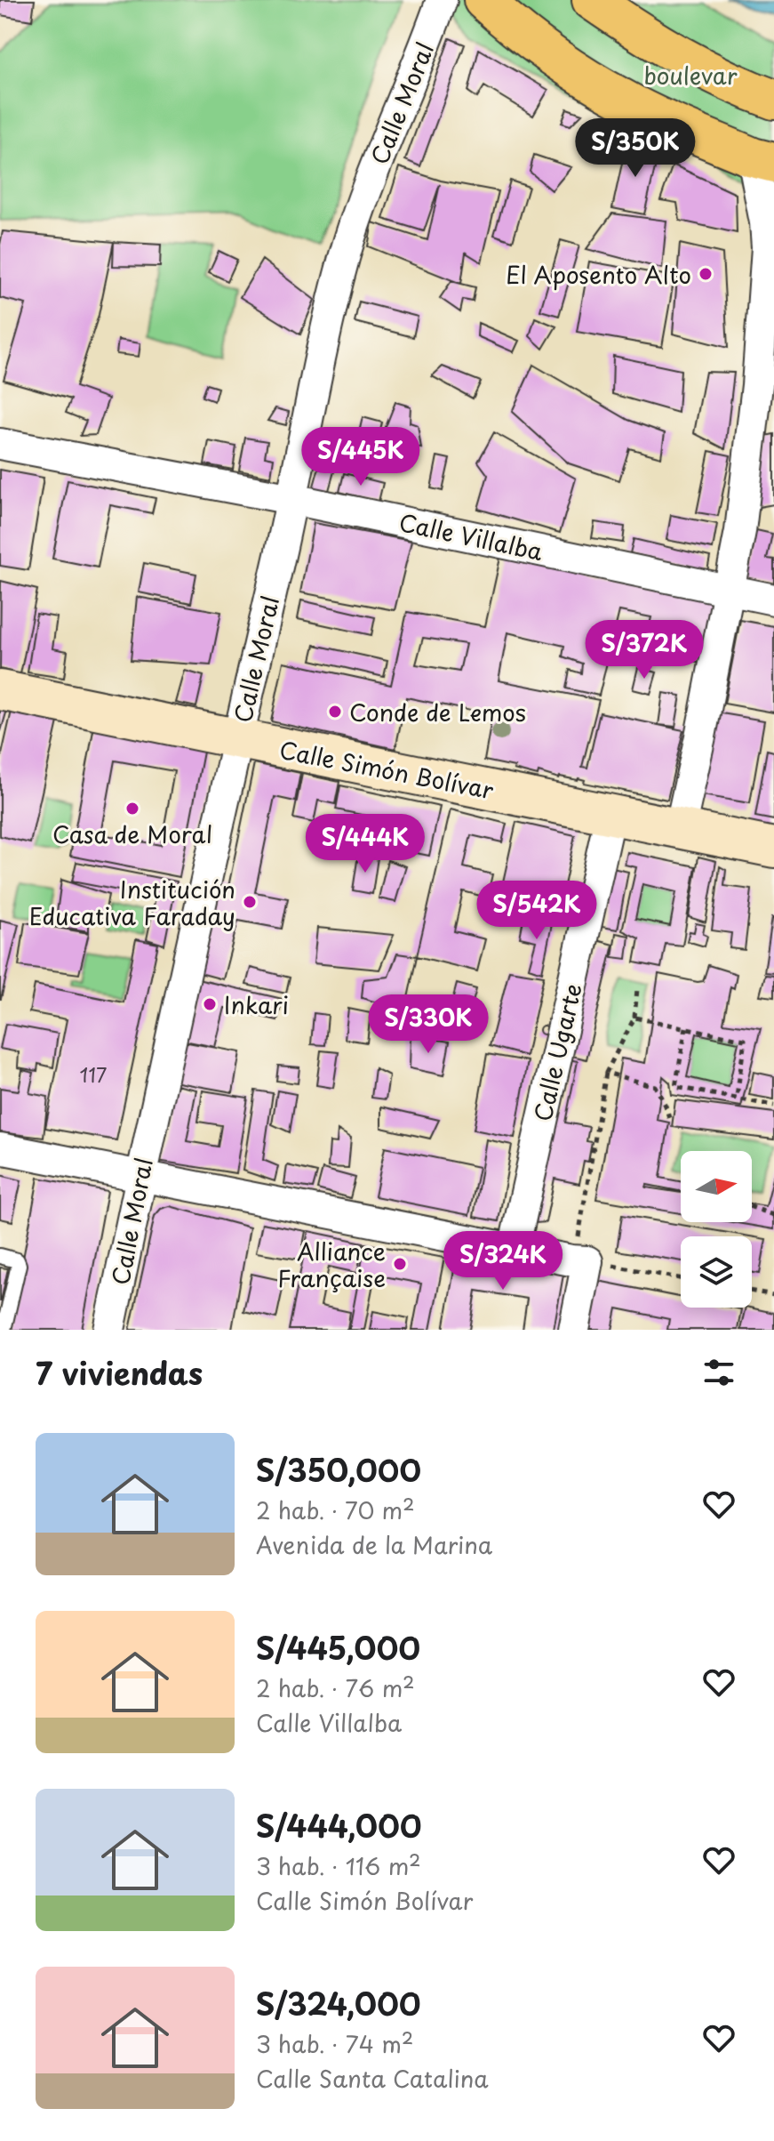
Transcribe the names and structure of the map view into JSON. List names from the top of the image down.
{
  "streets": {
    "street": [
      "Calle Moral",
      "Calle Villalba",
      "Calle Simón Bolívar",
      "Calle Ugarte"
    ]
  },
  "crossings": [
    ["Calle Moral", "Calle Villalba"],
    ["Calle Moral", "Calle Simón Bolívar"],
    ["Calle Simón Bolívar", "Calle Ugarte"]
  ],
  "parks": ["boulevar"],
  "places": [
    "El Aposento Alto",
    "Conde de Lemos",
    "Casa de Moral",
    "Institución Educativa Faraday",
    "Inkari",
    "Alliance Française"
  ],
  "house_numbers": ["117"],
  "north": "right",
  "page": {
    "price": [
      "S/350K",
      "S/445K",
      "S/372K",
      "S/444K",
      "S/542K",
      "S/330K",
      "S/324K"
    ],
    "heading": "7 viviendas",
    "list": [
      {
        "name": "S/350,000",
        "note": "2 hab. · 70 m² · Avenida de la Marina"
      },
      {
        "name": "S/445,000",
        "note": "2 hab. · 76 m² · Calle Villalba"
      },
      {
        "name": "S/444,000",
        "note": "3 hab. · 116 m² · Calle Simón Bolívar"
      },
      {
        "name": "S/324,000",
        "note": "3 hab. · 74 m² · Calle Santa Catalina"
      }
    ]
  }
}
